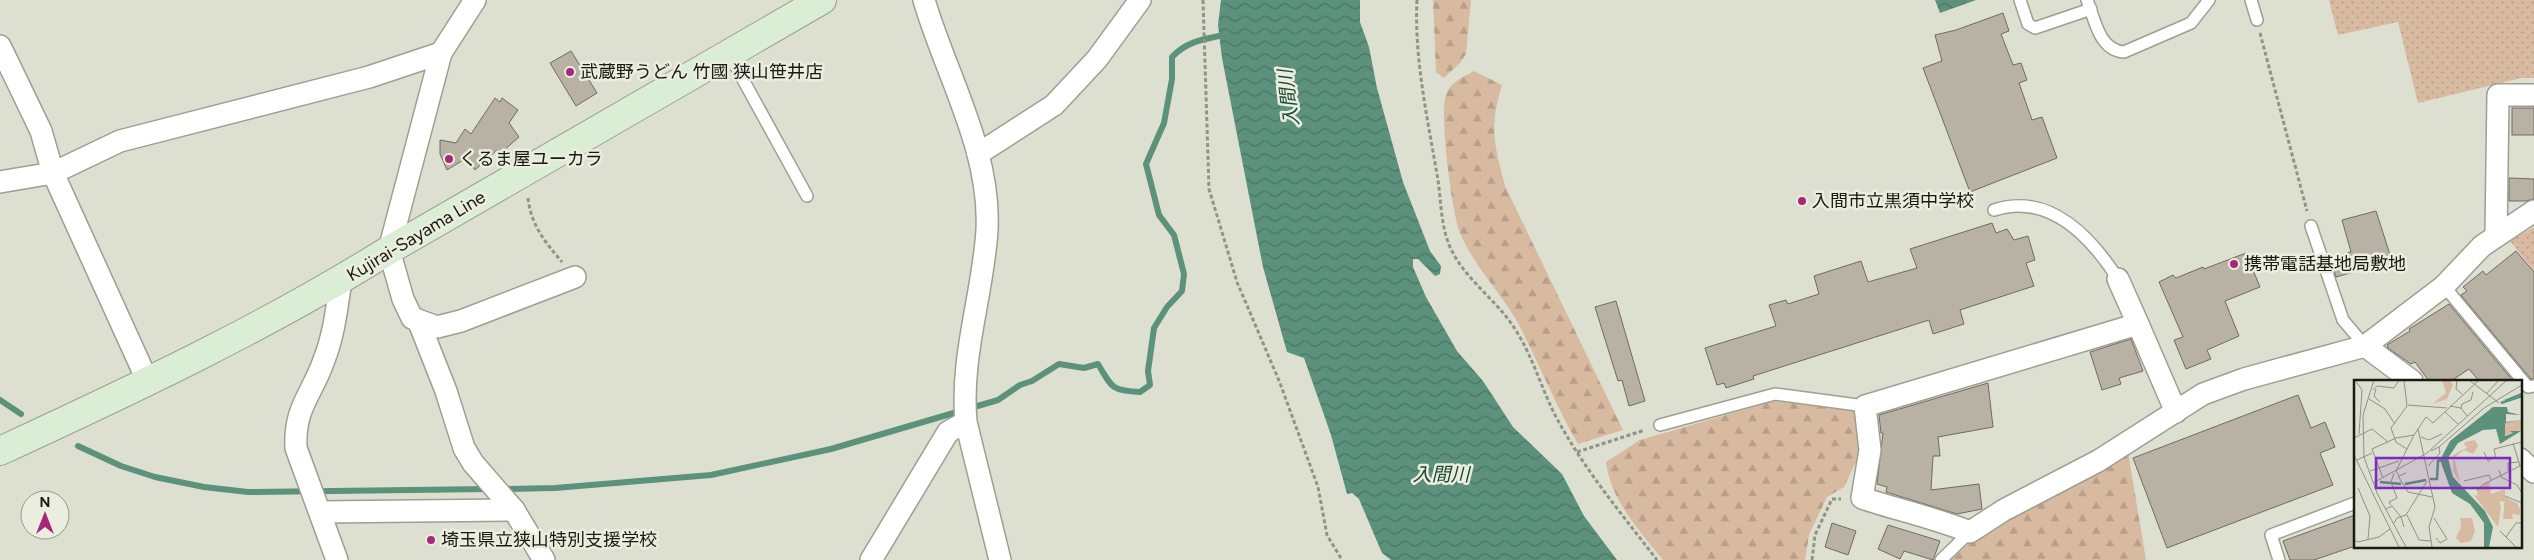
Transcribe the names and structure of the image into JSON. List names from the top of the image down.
{
  "streets": {
    "main road": ["Kujirai-Sayama Line"]
  },
  "water": ["入間川"],
  "places": [
    "武蔵野うどん 竹國 狭山笹井店",
    "くるま屋ユーカラ",
    "入間市立黒須中学校",
    "携帯電話基地局敷地",
    "埼玉県立狭山特別支援学校"
  ],
  "north": "top"
}
